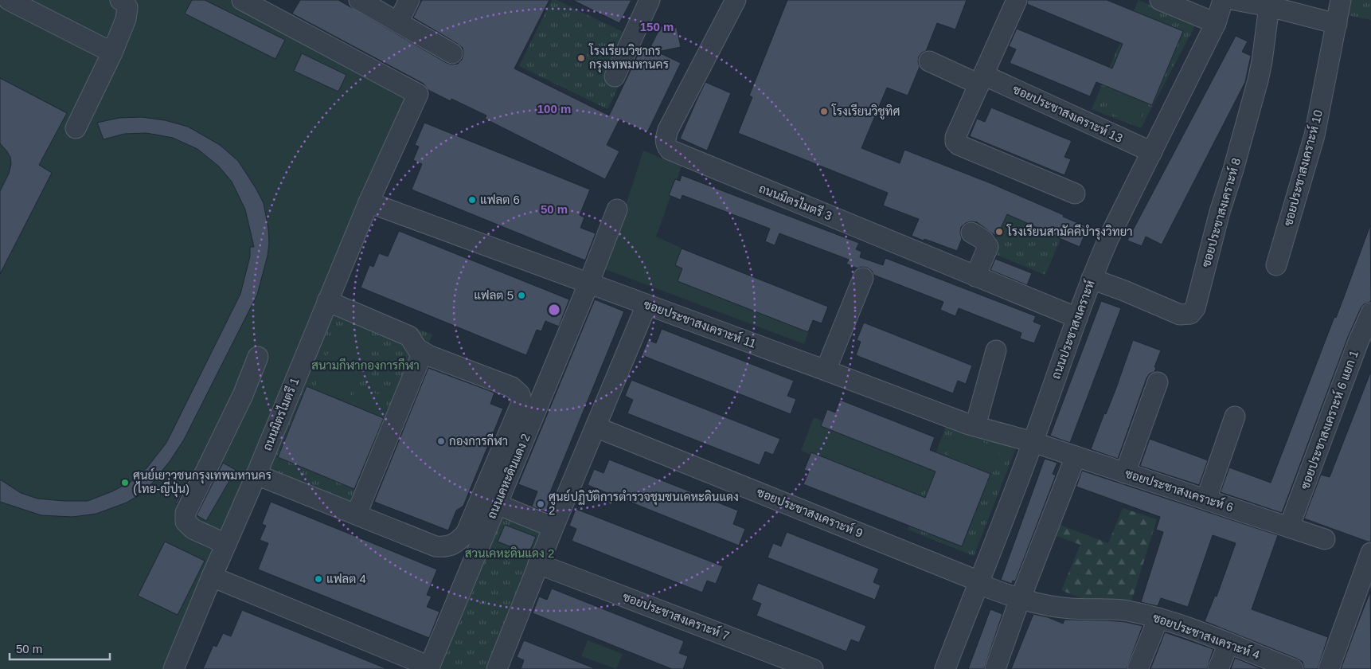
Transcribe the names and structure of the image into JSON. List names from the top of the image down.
{
  "streets": {
    "street": [
      "ซอยประชาสงเคราะห์ 13",
      "ซอยประชาสงเคราะห์ 10",
      "ถนนมิตรไมตรี 3",
      "ซอยประชาสงเคราะห์ 8",
      "ซอยประชาสงเคราะห์ 11",
      "ถนนประชาสงเคราะห์",
      "ถนนมิตรไมตรี 1",
      "ซอยประชาสงเคราะห์ 6 แยก 1",
      "ถนนเคหะดินแดง 2",
      "ซอยประชาสงเคราะห์ 6",
      "ซอยประชาสงเคราะห์ 9",
      "ซอยประชาสงเคราะห์ 7",
      "ซอยประชาสงเคราะห์ 4"
    ]
  },
  "crossings": [
    ["ซอยประชาสงเคราะห์ 13", "ถนนประชาสงเคราะห์"],
    ["ถนนมิตรไมตรี 3", "ถนนประชาสงเคราะห์"],
    ["ซอยประชาสงเคราะห์ 8", "ถนนประชาสงเคราะห์"],
    ["ซอยประชาสงเคราะห์ 11", "ถนนประชาสงเคราะห์"],
    ["ซอยประชาสงเคราะห์ 11", "ถนนมิตรไมตรี 1"],
    ["ซอยประชาสงเคราะห์ 11", "ถนนเคหะดินแดง 2"],
    ["ซอยประชาสงเคราะห์ 11", "ซอยประชาสงเคราะห์ 6"],
    ["ถนนประชาสงเคราะห์", "ซอยประชาสงเคราะห์ 6"],
    ["ถนนประชาสงเคราะห์", "ซอยประชาสงเคราะห์ 9"],
    ["ถนนประชาสงเคราะห์", "ซอยประชาสงเคราะห์ 4"],
    ["ซอยประชาสงเคราะห์ 6 แยก 1", "ซอยประชาสงเคราะห์ 6"],
    ["ซอยประชาสงเคราะห์ 9", "ซอยประชาสงเคราะห์ 4"]
  ],
  "parks": ["สนามกีฬากองการกีฬา", "สวนเคหะดินแดง 2"],
  "places": [
    "โรงเรียนวิชากร กรุงเทพมหานคร",
    "โรงเรียนวิชูทิศ",
    "แฟลต 6",
    "โรงเรียนสามัคคีบํารุงวิทยา",
    "แฟลต 5",
    "กองการกีฬา",
    "ศูนย์เยาวชนกรุงเทพมหานคร (ไทย-ญี่ปุ่น)",
    "ศูนย์ปฏิบัติการตำรวจชุมชนเคหะดินแดง 2",
    "แฟลต 4"
  ],
  "scale_bar": "50 m",
  "rings": ["150 m", "100 m", "50 m"]
}
